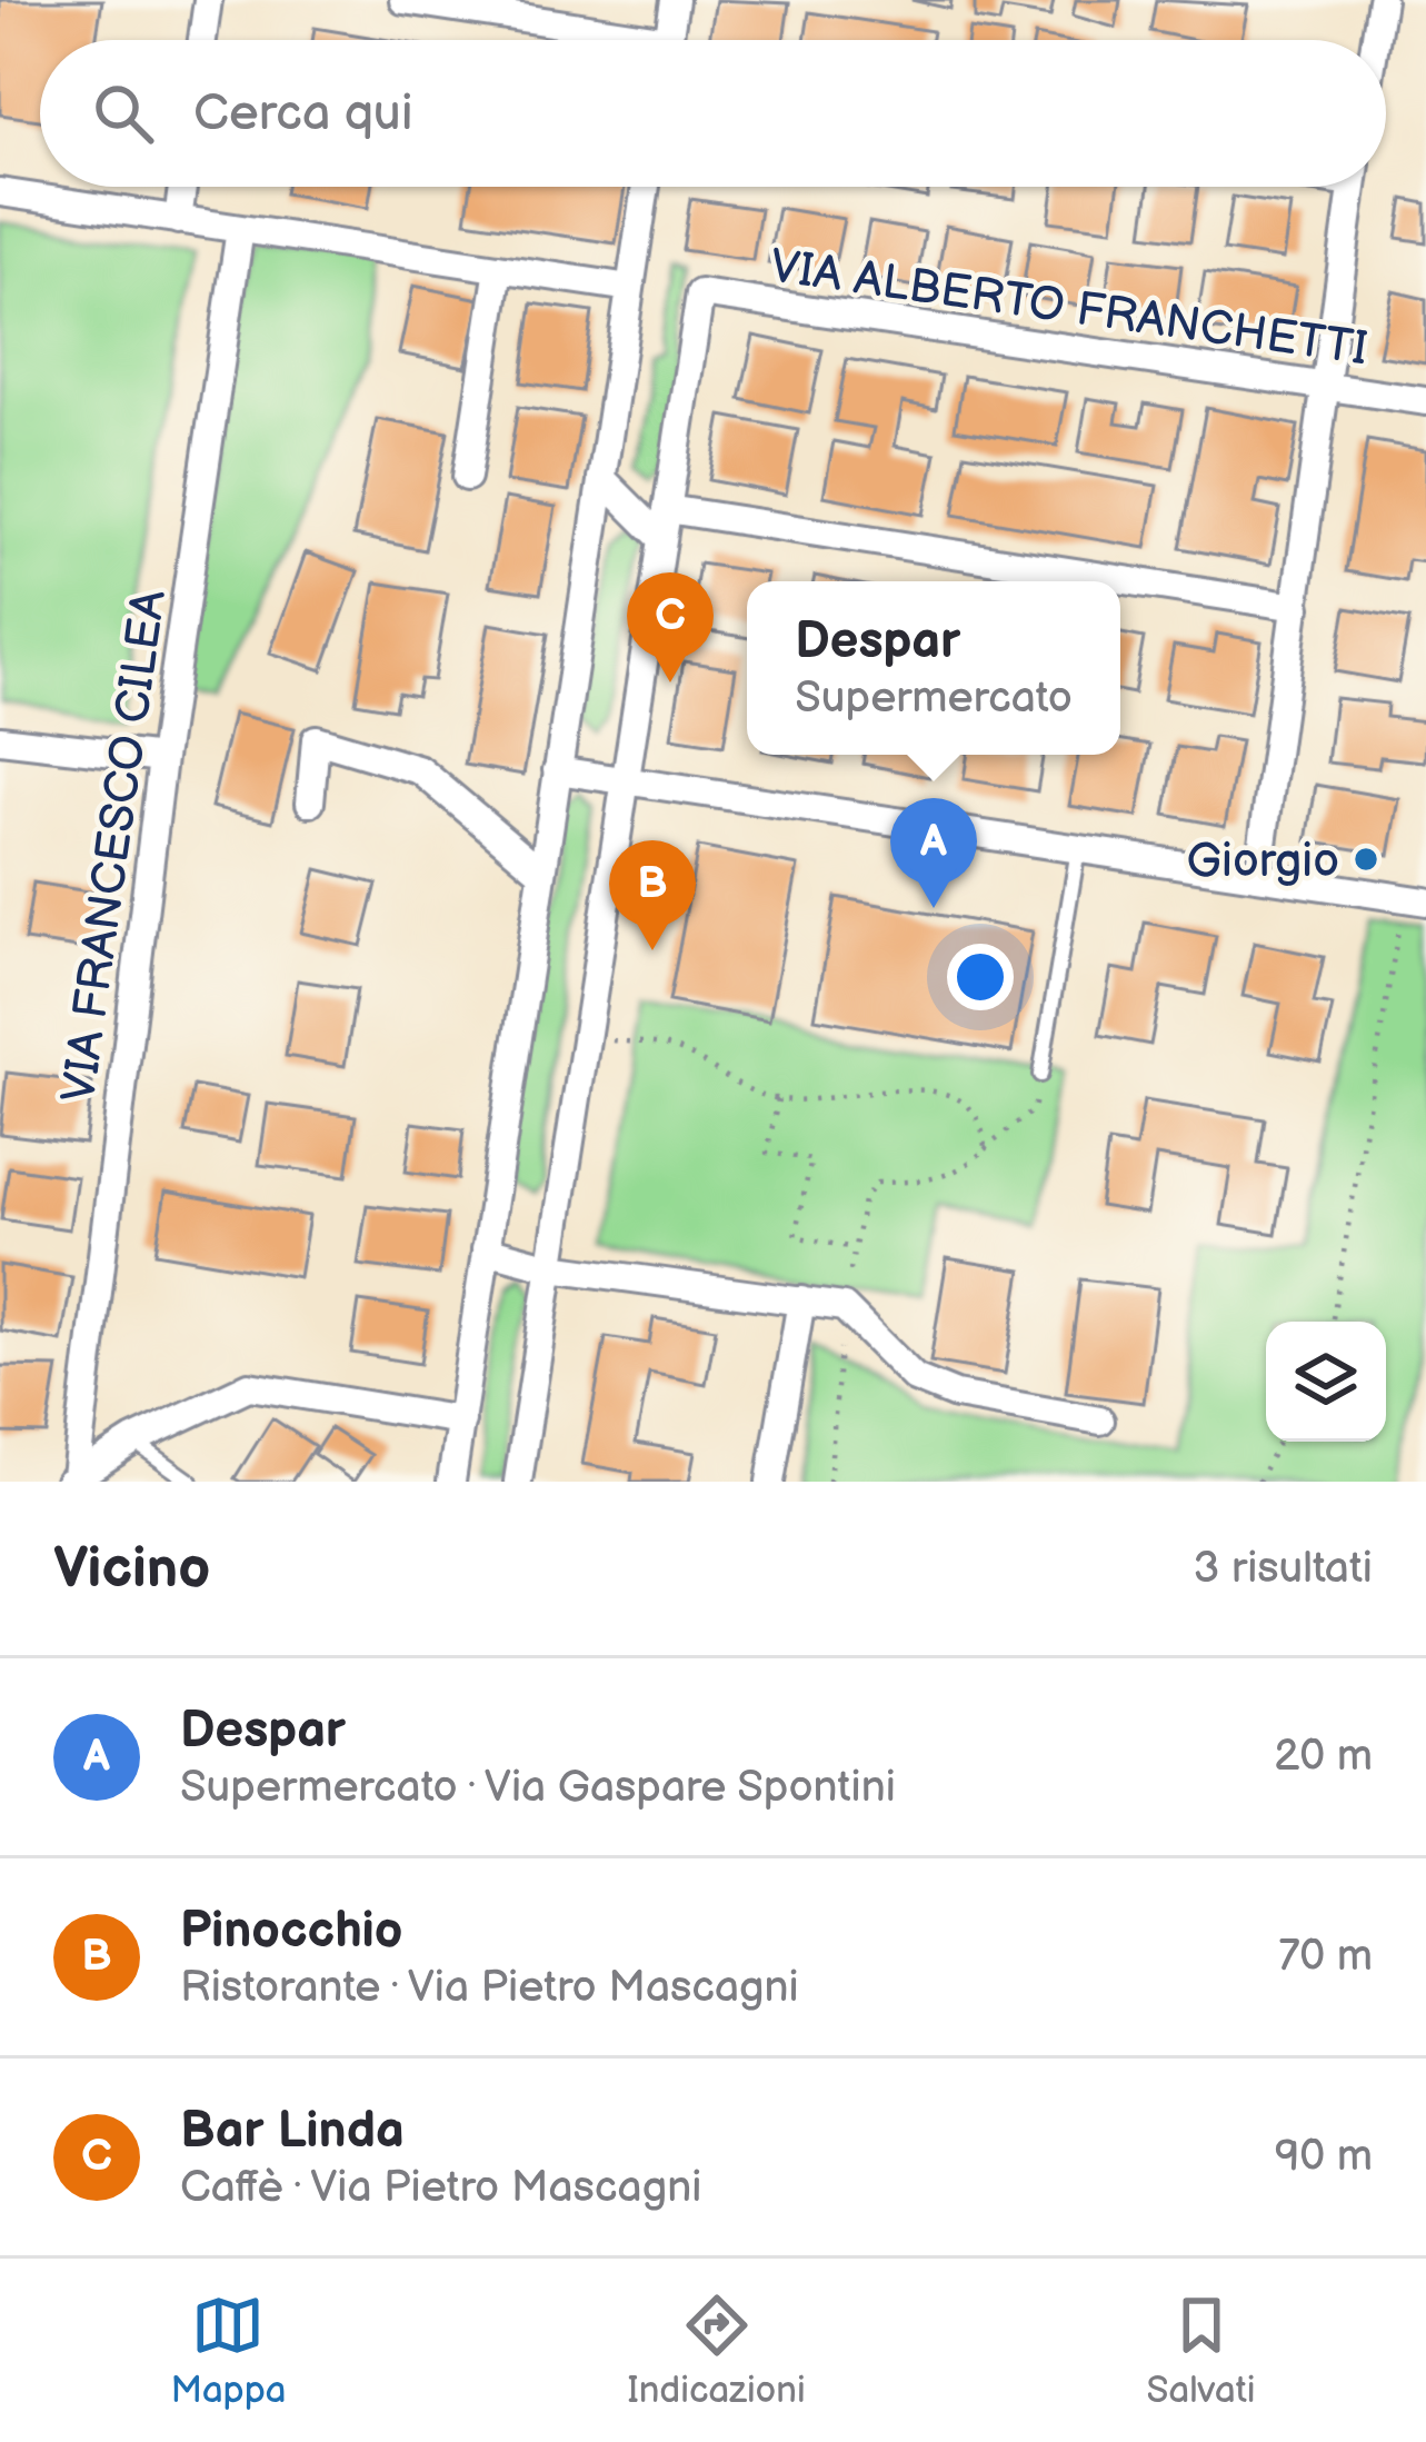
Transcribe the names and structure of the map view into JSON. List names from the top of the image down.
{
  "streets": {
    "street": ["VIA ALBERTO FRANCHETTI", "VIA FRANCESCO CILEA"]
  },
  "places": ["Giorgio"],
  "page": {
    "search": "Cerca qui",
    "pins": ["C", "A", "B"],
    "popup": ["Despar", "Supermercato"],
    "heading": ["Vicino", "3 risultati"],
    "list": [
      {
        "mark": "A",
        "name": "Despar",
        "note": "Supermercato · Via Gaspare Spontini",
        "value": "20 m"
      },
      {
        "mark": "B",
        "name": "Pinocchio",
        "note": "Ristorante · Via Pietro Mascagni",
        "value": "70 m"
      },
      {
        "mark": "C",
        "name": "Bar Linda",
        "note": "Caffè · Via Pietro Mascagni",
        "value": "90 m"
      }
    ],
    "nav": ["Mappa", "Indicazioni", "Salvati"]
  }
}
